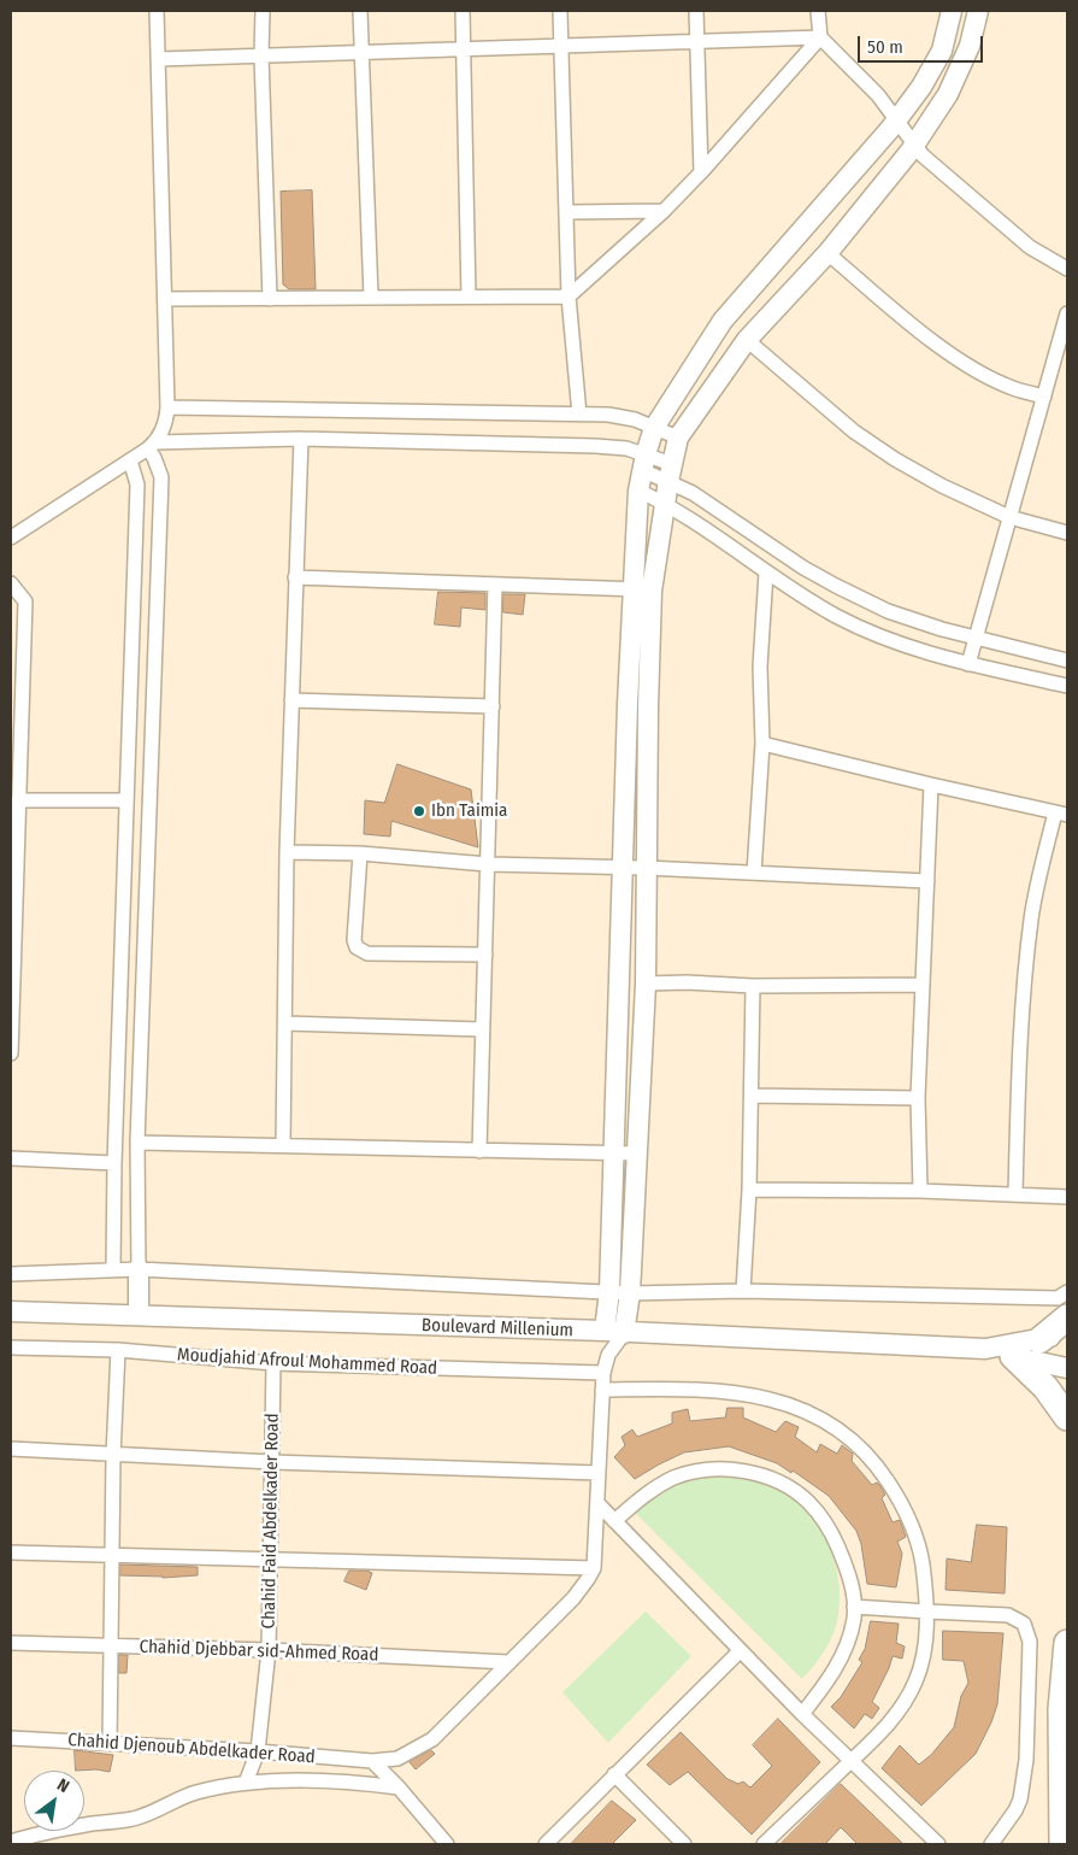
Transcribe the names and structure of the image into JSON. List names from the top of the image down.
{
  "streets": {
    "main road": ["Boulevard Millenium"],
    "street": [
      "Moudjahid Afroul Mohammed Road",
      "Chahid Faid Abdelkader Road",
      "Chahid Djebbar sid-Ahmed Road",
      "Chahid Djenoub Abdelkader Road"
    ]
  },
  "crossings": [
    ["Moudjahid Afroul Mohammed Road", "Chahid Faid Abdelkader Road"],
    ["Chahid Faid Abdelkader Road", "Chahid Djebbar sid-Ahmed Road"],
    ["Chahid Faid Abdelkader Road", "Chahid Djenoub Abdelkader Road"],
    ["Chahid Djebbar sid-Ahmed Road", "Chahid Djenoub Abdelkader Road"]
  ],
  "places": ["Ibn Taimia"],
  "scale_bar": "50 m",
  "north": "top right"
}
